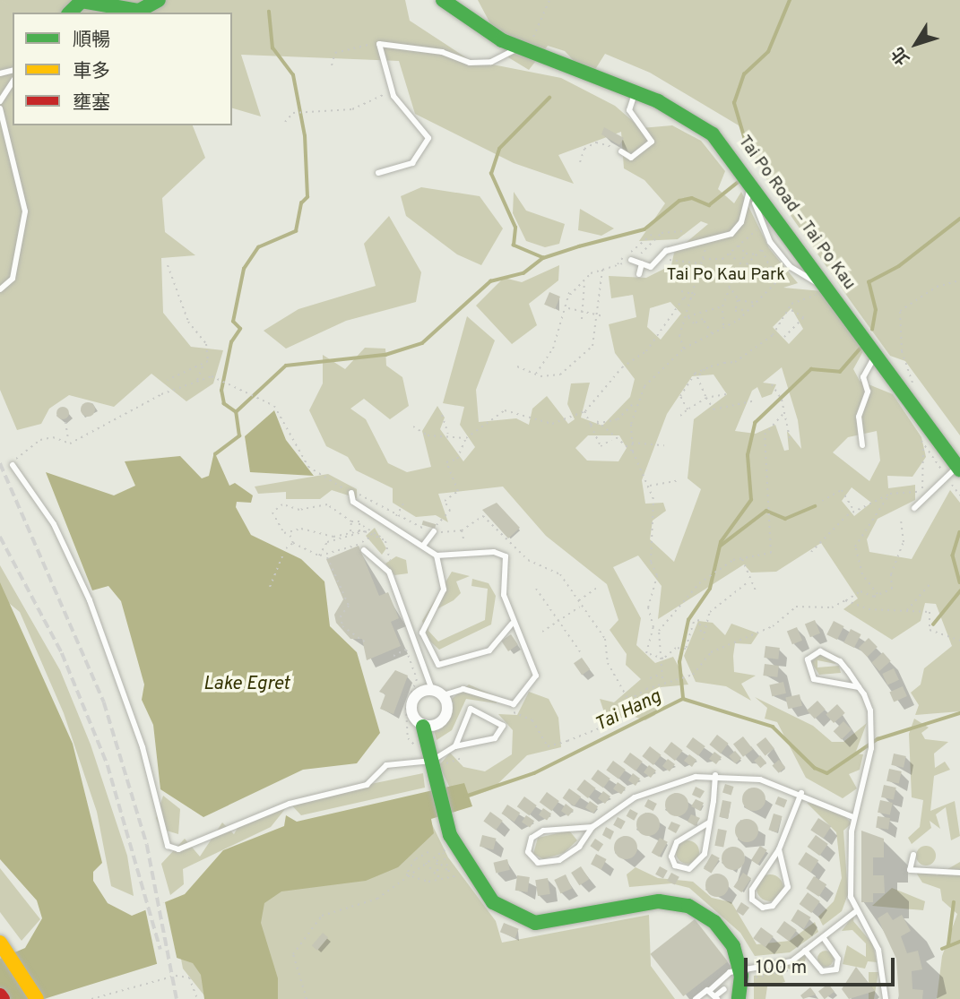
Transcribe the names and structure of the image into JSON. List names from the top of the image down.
{
  "streets": {
    "main road": ["Tai Po Road – Tai Po Kau"]
  },
  "water": ["Lake Egret", "Tai Hang"],
  "parks": ["Tai Po Kau Park"],
  "legend": ["順暢", "車多", "壅塞"],
  "scale_bar": "100 m",
  "north": "bottom left"
}
